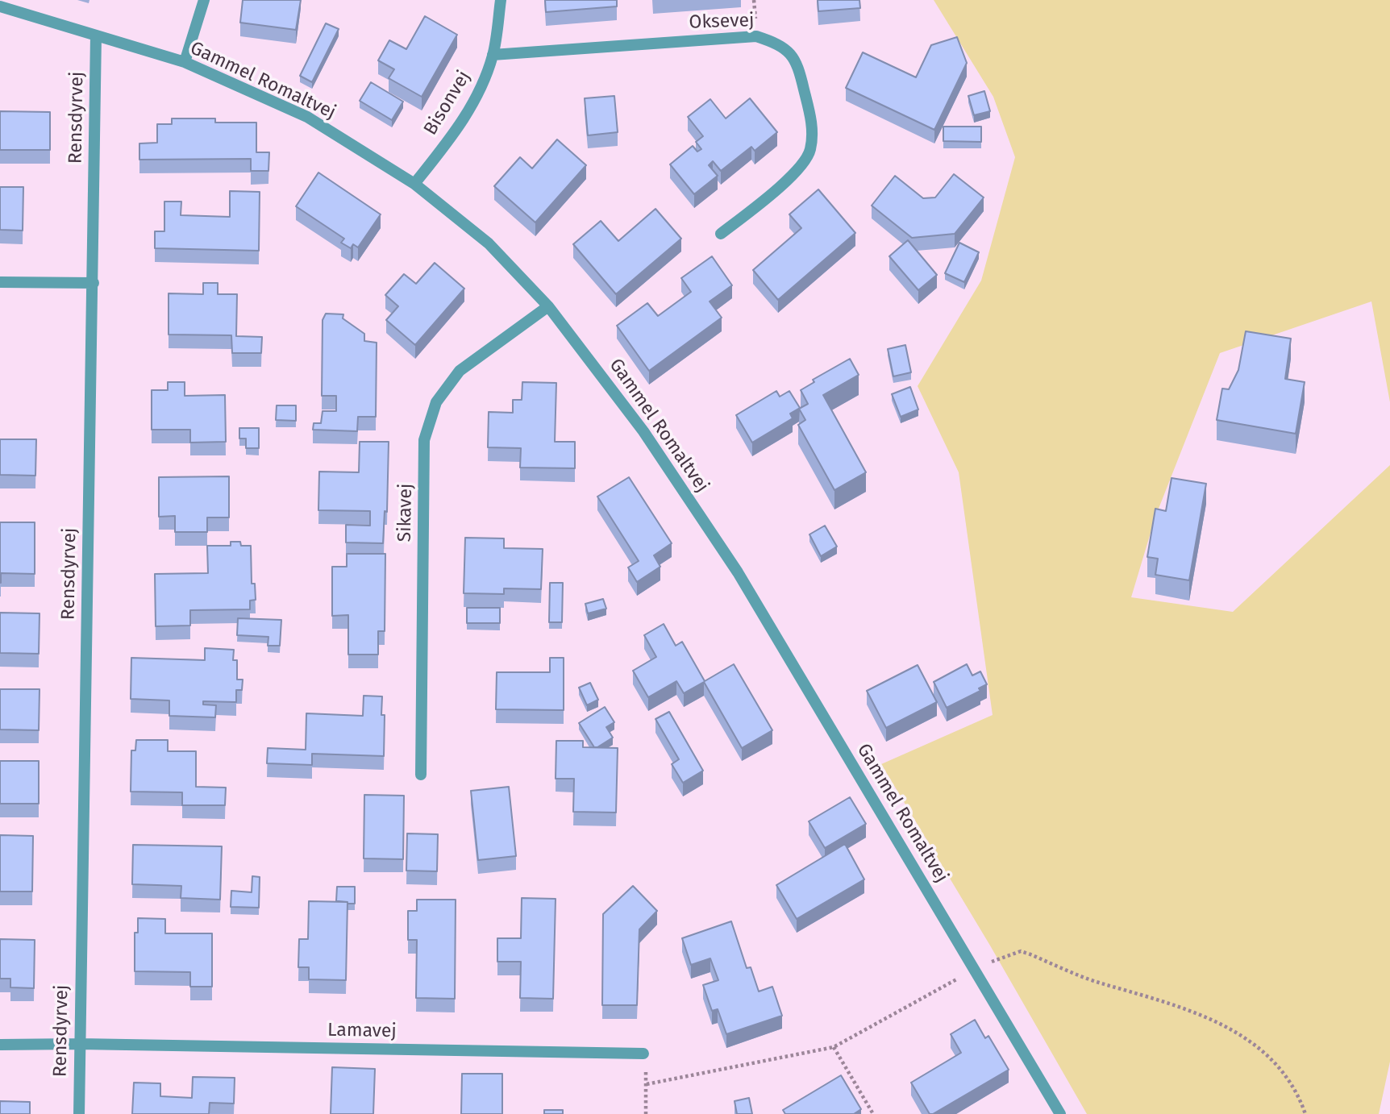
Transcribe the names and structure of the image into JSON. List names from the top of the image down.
{
  "streets": {
    "street": [
      "Oksevej",
      "Gammel Romaltvej",
      "Bisonvej",
      "Rensdyrvej",
      "Sikavej",
      "Lamavej"
    ]
  },
  "crossings": [
    ["Oksevej", "Bisonvej"],
    ["Gammel Romaltvej", "Bisonvej"],
    ["Gammel Romaltvej", "Rensdyrvej"],
    ["Gammel Romaltvej", "Sikavej"],
    ["Rensdyrvej", "Lamavej"]
  ]
}
